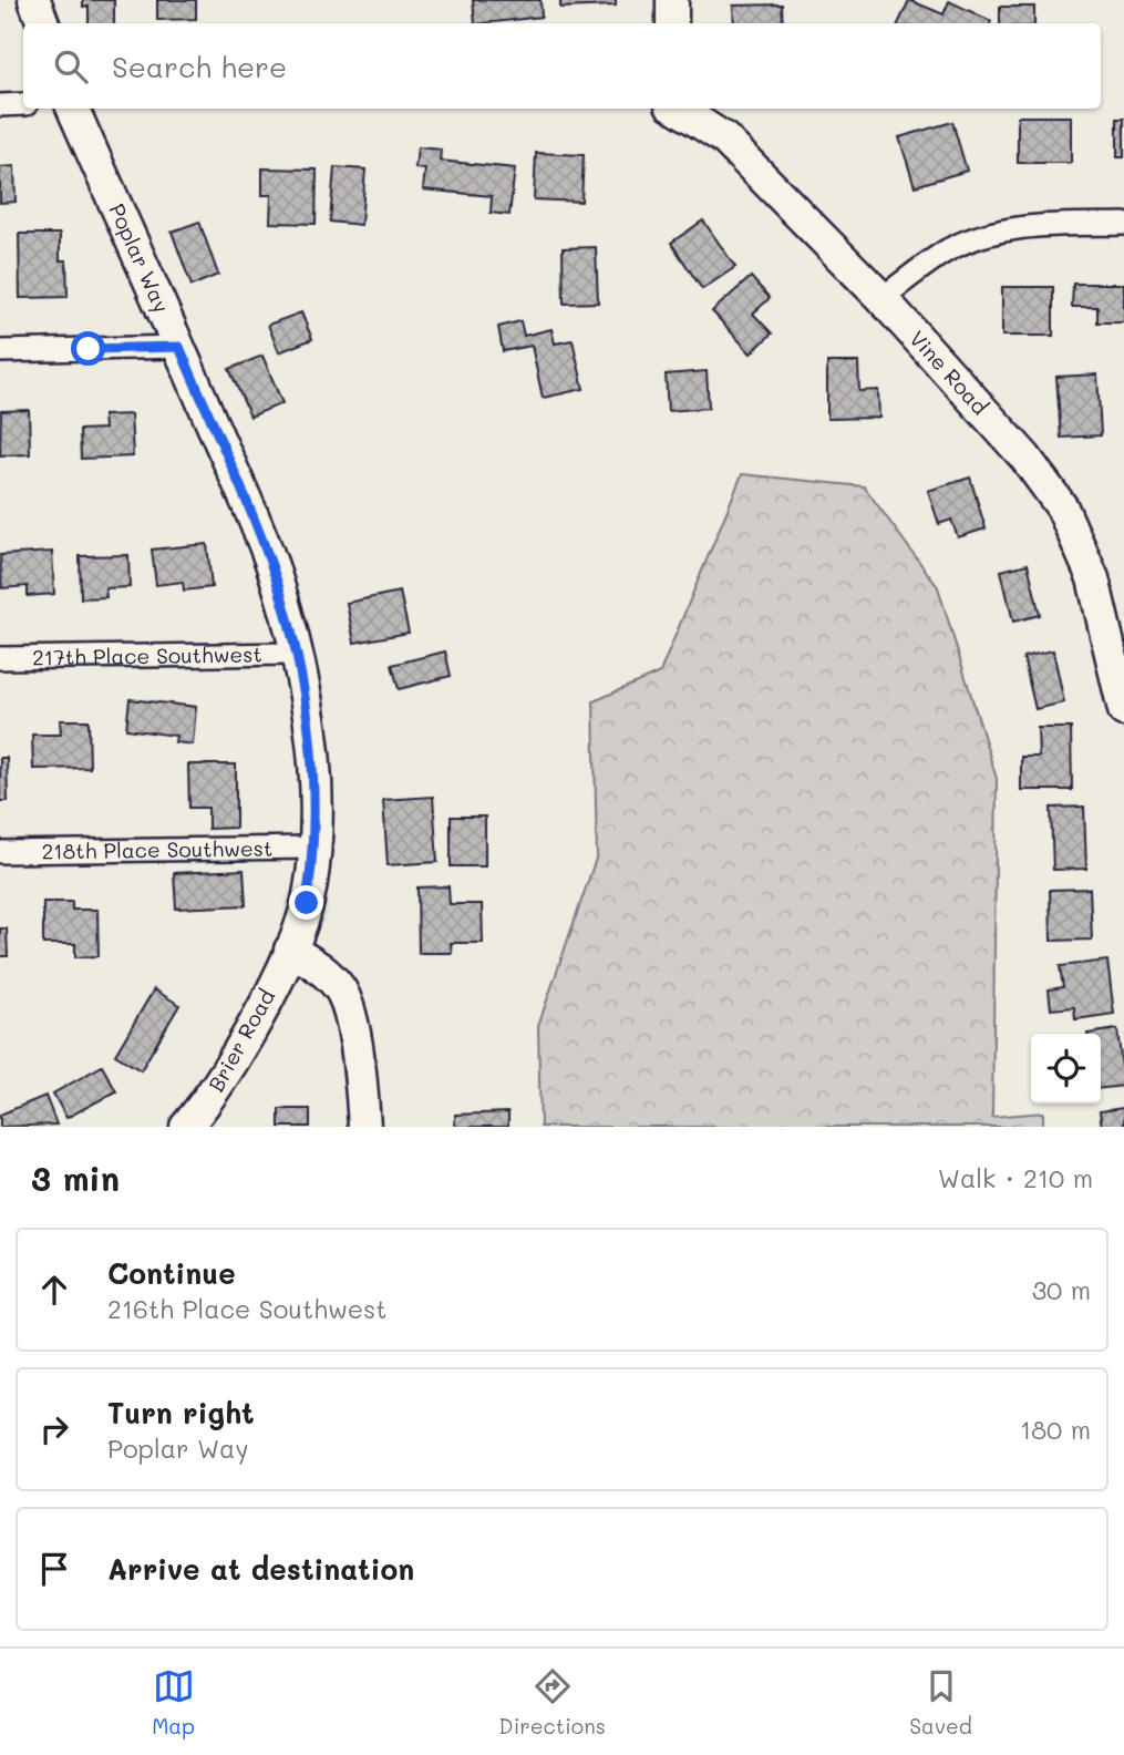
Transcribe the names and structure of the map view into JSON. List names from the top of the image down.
{
  "streets": {
    "main road": ["Poplar Way", "Vine Road", "Brier Road"],
    "street": ["217th Place Southwest", "218th Place Southwest"]
  },
  "crossings": [
    ["Poplar Way", "217th Place Southwest"],
    ["Poplar Way", "218th Place Southwest"],
    ["Poplar Way", "Brier Road"]
  ],
  "page": {
    "search": "Search here",
    "heading": ["3 min", "Walk · 210 m"],
    "list": [
      ["Continue", "216th Place Southwest", "30 m"],
      ["Turn right", "Poplar Way", "180 m"],
      "Arrive at destination"
    ],
    "nav": ["Map", "Directions", "Saved"]
  }
}
